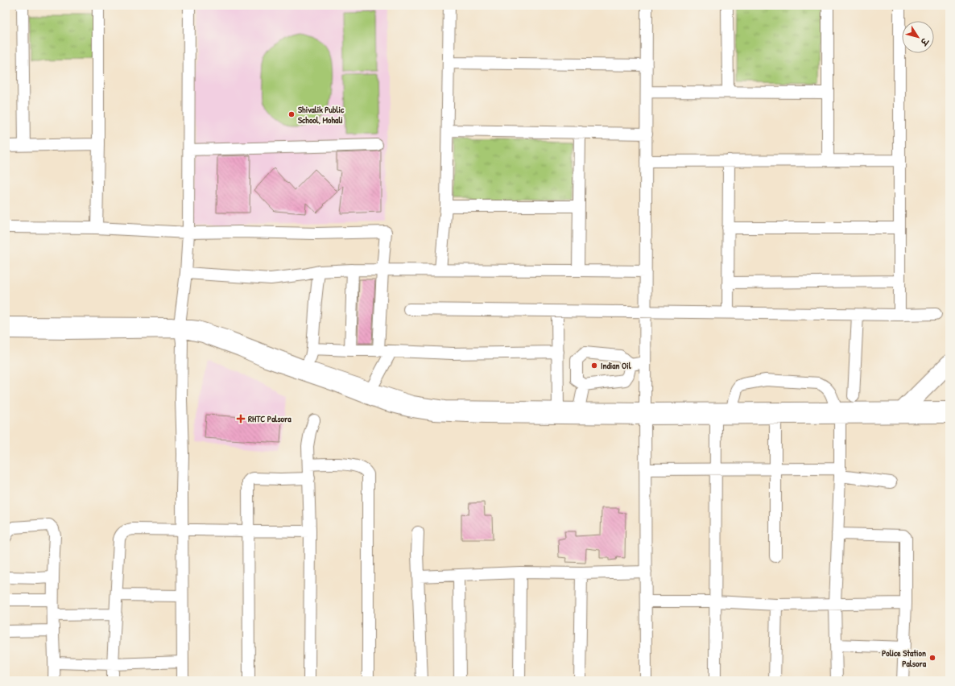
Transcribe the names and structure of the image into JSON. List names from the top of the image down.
{
  "places": {
    "other": ["Shivalik Public School, Mohali", "Indian Oil", "Police Station Palsora"],
    "health": ["RHTC Palsora"]
  },
  "north": "bottom right"
}
